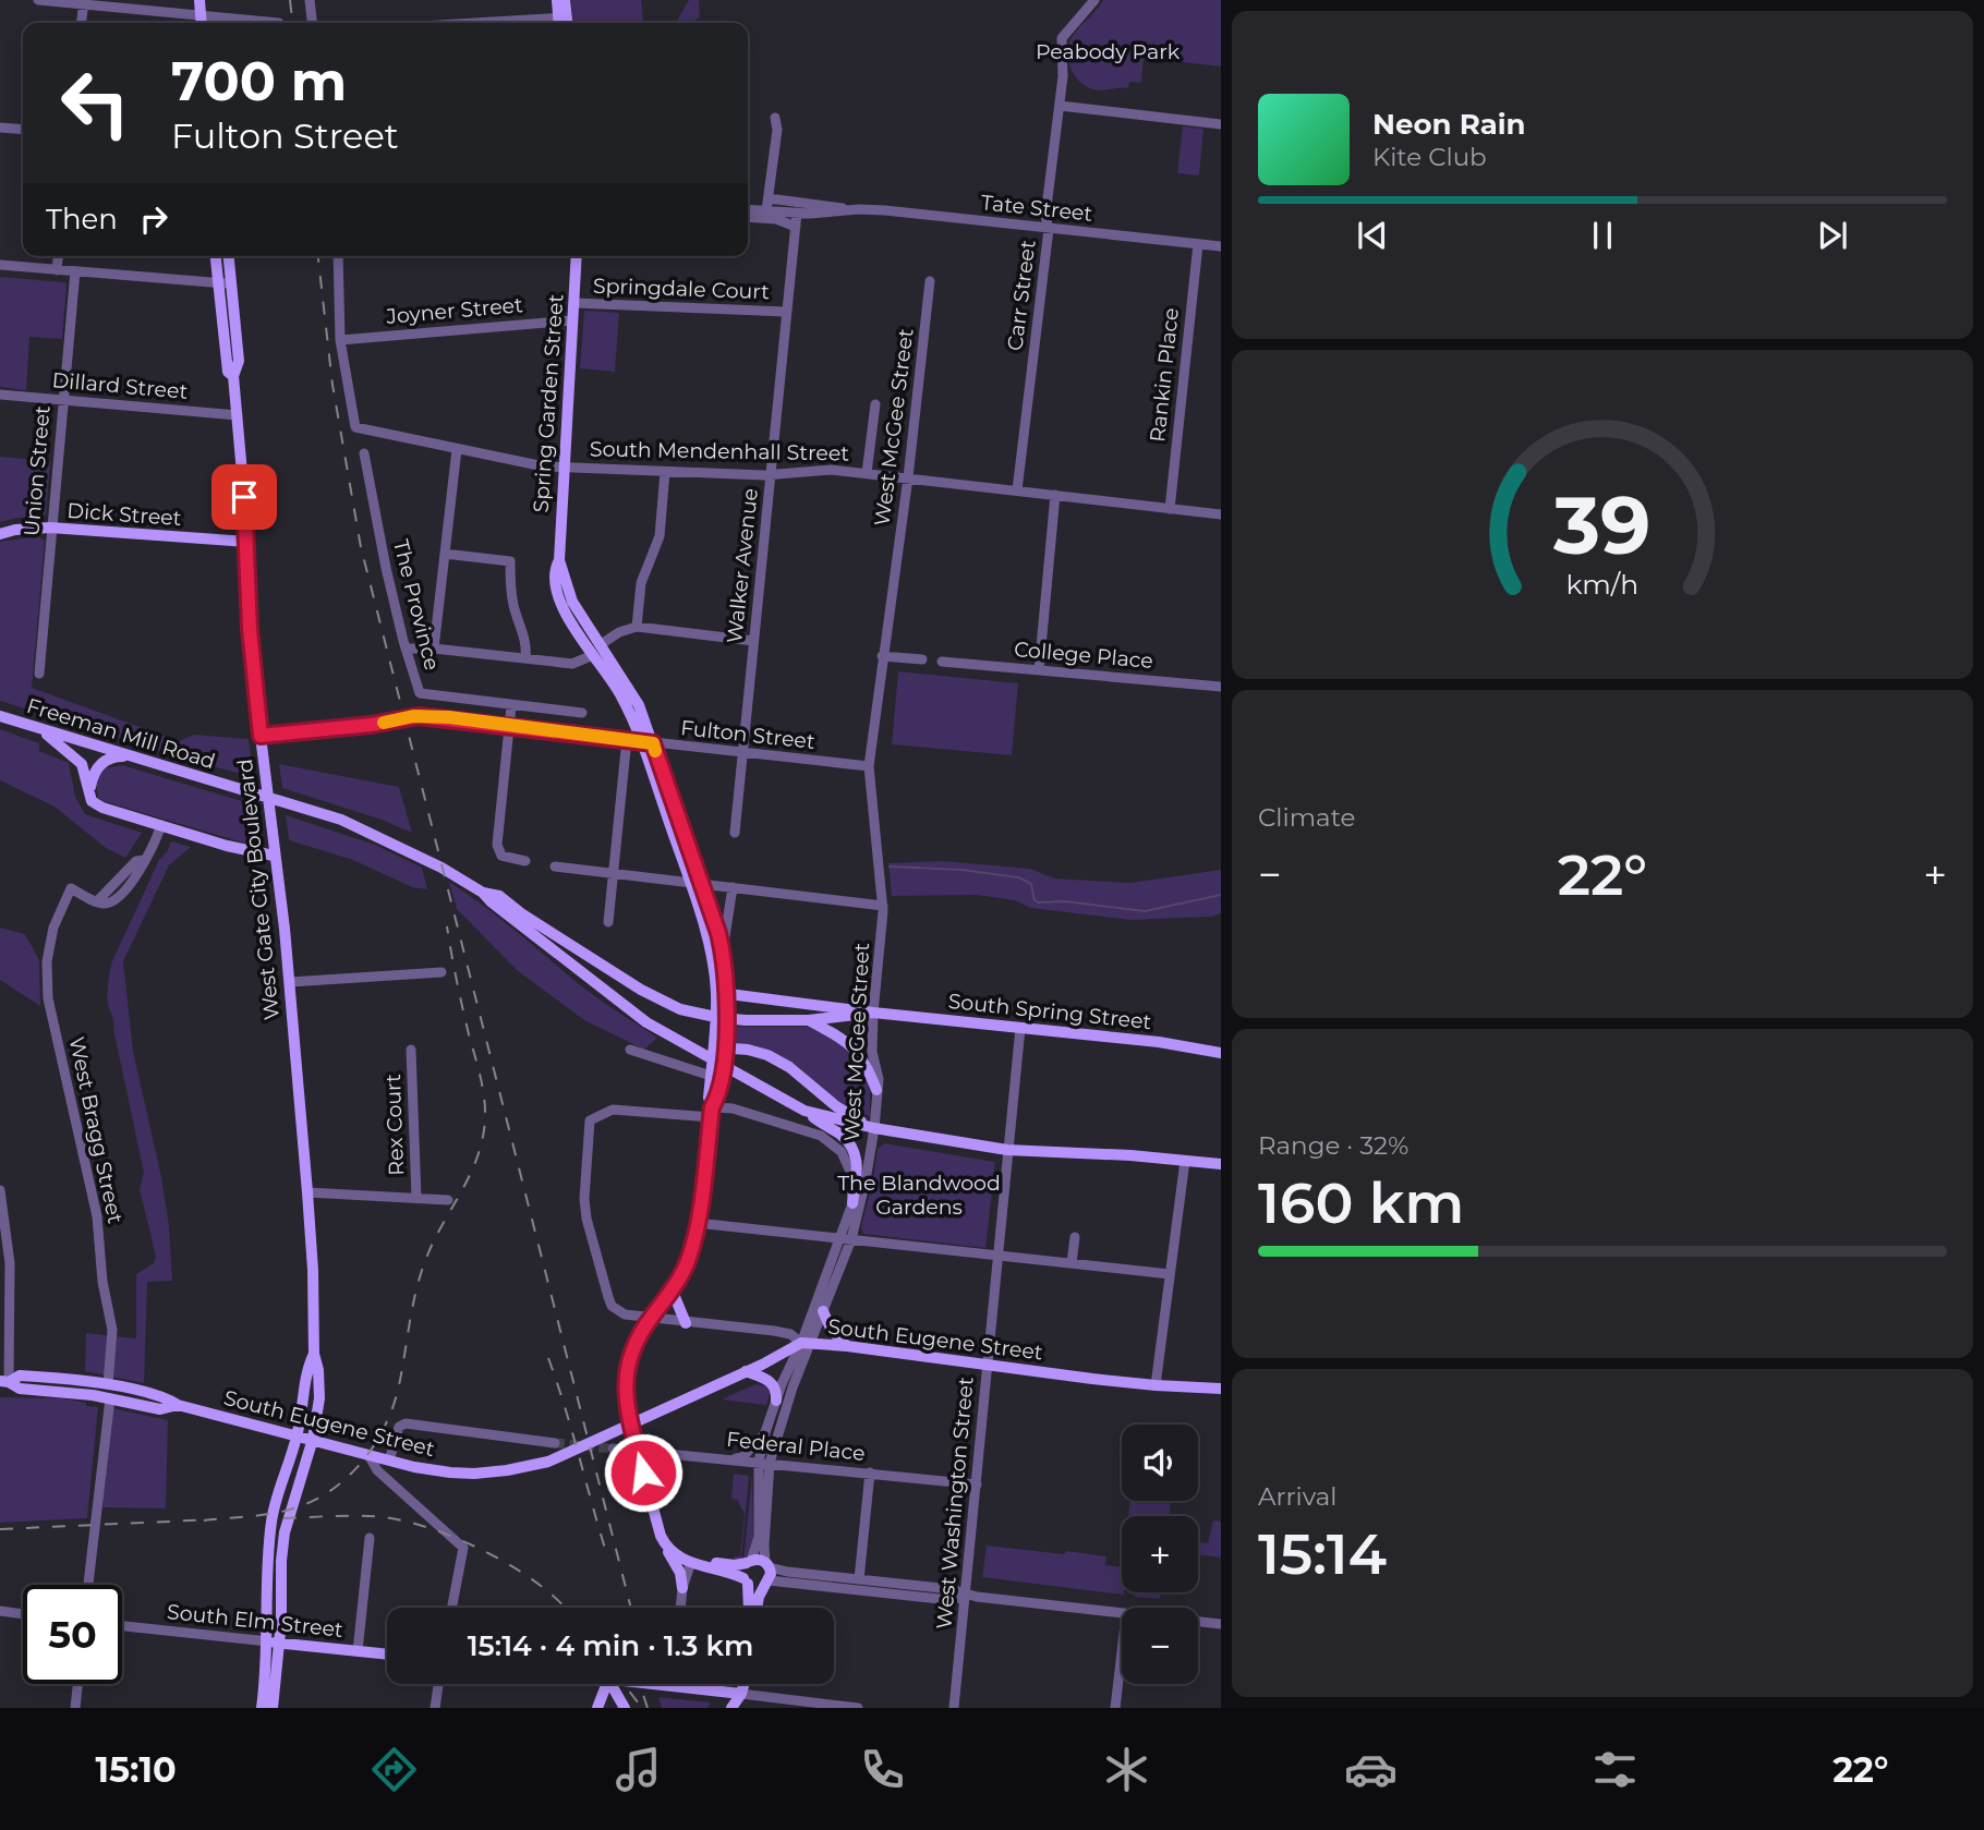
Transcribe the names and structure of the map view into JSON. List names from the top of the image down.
{
  "streets": {
    "main road": [
      "Spring Garden Street",
      "Dick Street",
      "Freeman Mill Road",
      "West Gate City Boulevard",
      "South Spring Street",
      "South Eugene Street",
      "South Elm Street"
    ],
    "street": [
      "Tate Street",
      "Springdale Court",
      "Carr Street",
      "Joyner Street",
      "Rankin Place",
      "Dillard Street",
      "West McGee Street",
      "South Mendenhall Street",
      "Union Street",
      "Walker Avenue",
      "The Province",
      "College Place",
      "Fulton Street",
      "Rex Court",
      "West Bragg Street",
      "Federal Place",
      "West Washington Street"
    ]
  },
  "crossings": [
    ["Tate Street", "Carr Street"],
    ["Tate Street", "Rankin Place"],
    ["Tate Street", "Walker Avenue"],
    ["Springdale Court", "Spring Garden Street"],
    ["Springdale Court", "Walker Avenue"],
    ["Carr Street", "South Mendenhall Street"],
    ["Joyner Street", "Spring Garden Street"],
    ["Joyner Street", "South Mendenhall Street"],
    ["Rankin Place", "South Mendenhall Street"],
    ["Dillard Street", "Union Street"],
    ["Dillard Street", "West Gate City Boulevard"],
    ["Spring Garden Street", "South Mendenhall Street"],
    ["Spring Garden Street", "Fulton Street"],
    ["Spring Garden Street", "Federal Place"],
    ["West McGee Street", "South Mendenhall Street"],
    ["West McGee Street", "Freeman Mill Road"],
    ["West McGee Street", "Fulton Street"],
    ["West McGee Street", "South Spring Street"],
    ["West McGee Street", "South Eugene Street"],
    ["West McGee Street", "Federal Place"],
    ["South Mendenhall Street", "Walker Avenue"],
    ["Union Street", "Dick Street"],
    ["Dick Street", "West Gate City Boulevard"],
    ["Walker Avenue", "Fulton Street"],
    ["Freeman Mill Road", "South Spring Street"],
    ["Freeman Mill Road", "West Washington Street"],
    ["Fulton Street", "West Gate City Boulevard"],
    ["West Gate City Boulevard", "South Eugene Street"],
    ["West Gate City Boulevard", "South Elm Street"],
    ["South Spring Street", "West Washington Street"],
    ["West Bragg Street", "South Eugene Street"],
    ["South Eugene Street", "West Washington Street"],
    ["Federal Place", "West Washington Street"]
  ],
  "parks": ["Peabody Park", "The Blandwood Gardens"],
  "page": {
    "turn": ["700 m", "Fulton Street"],
    "song": ["Neon Rain", "Kite Club"],
    "then": "Then",
    "tile": [
      "Climate",
      ["Range · 32%", "160 km"],
      ["Arrival", "15:14"]
    ],
    "heat": ["−", "22°", "+"],
    "map_buttons": ["+", "−"],
    "limit": "50",
    "trip": "15:14 · 4 min · 1.3 km",
    "tabs": ["15:10", "22°"],
    "gauge": ["39", "km/h"]
  }
}
